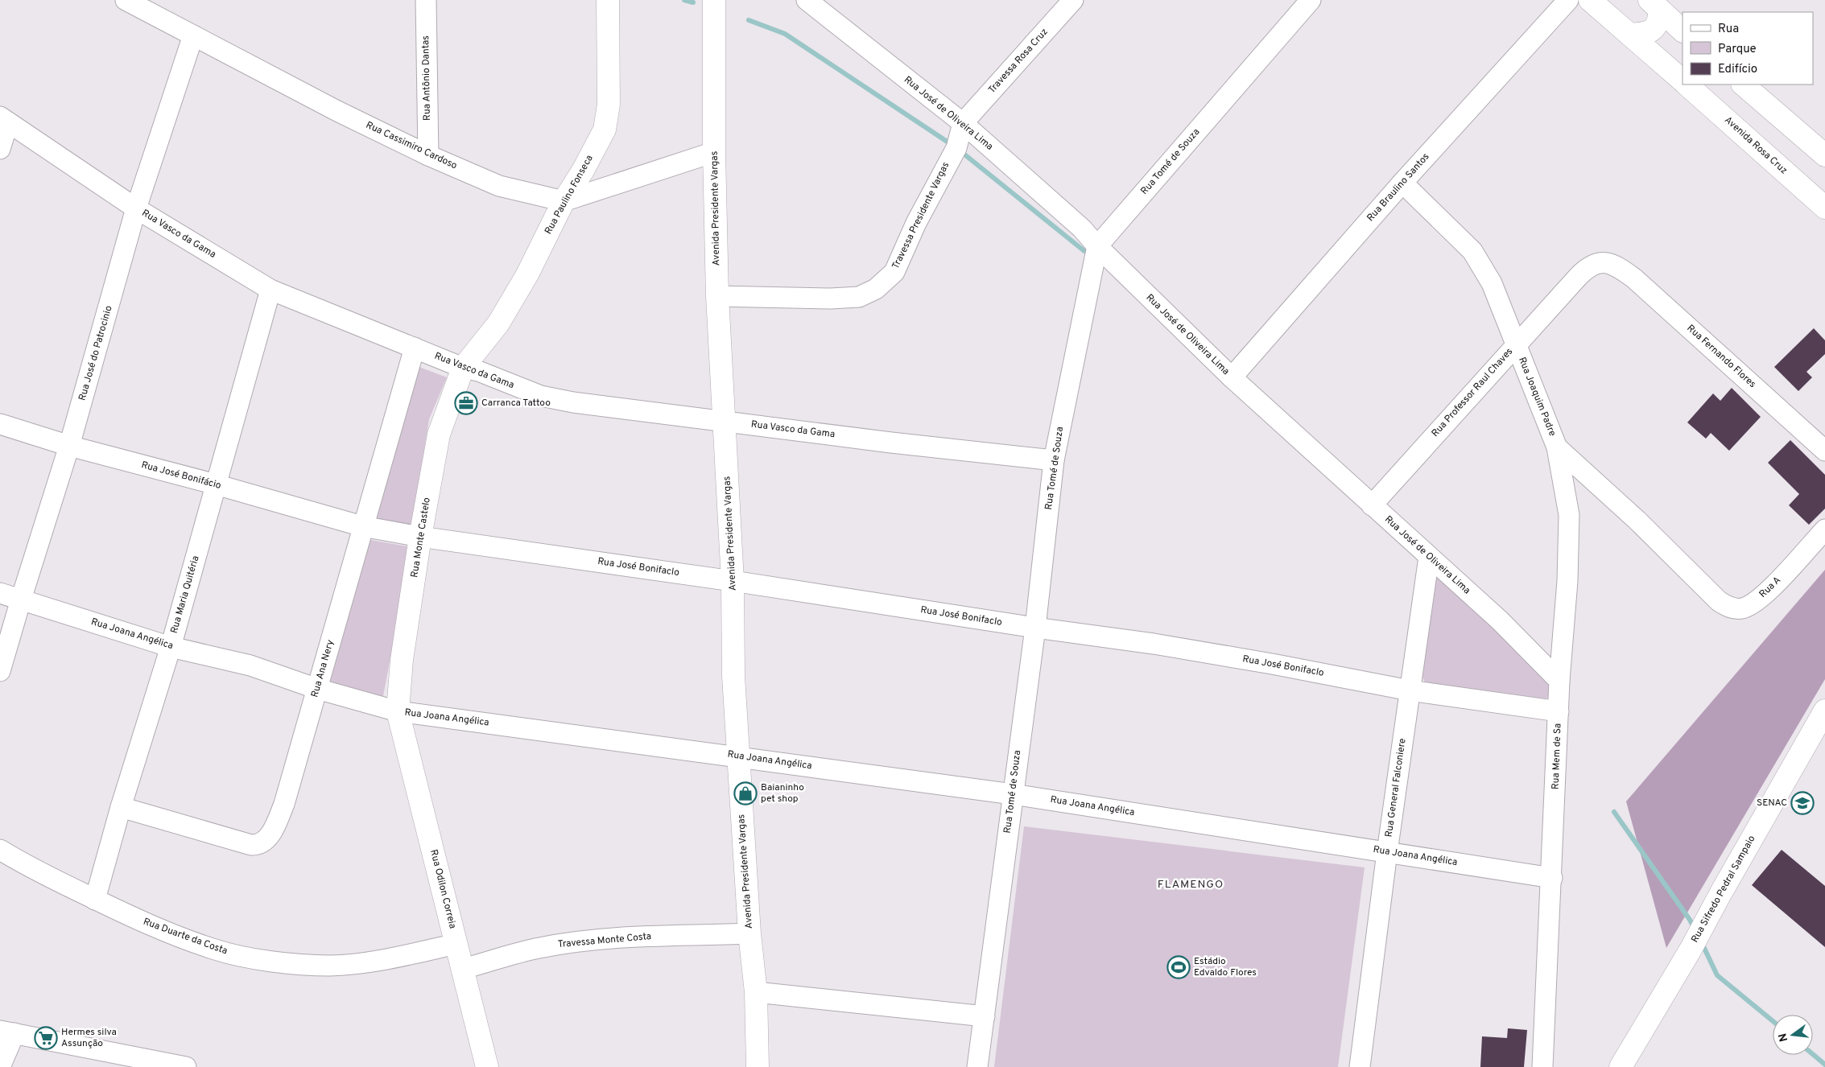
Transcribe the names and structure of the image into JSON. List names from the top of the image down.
{
  "streets": {
    "main road": [
      "Avenida Rosa Cruz",
      "Rua Paulino Fonseca",
      "Avenida Presidente Vargas",
      "Rua Monte Castelo",
      "Rua Odilon Correia",
      "Rua Sifredo Pedral Sampaio"
    ],
    "street": [
      "Travessa Rosa Cruz",
      "Rua Antônio Dantas",
      "Rua José de Oliveira Lima",
      "Rua Cassimiro Cardoso",
      "Rua Tomé de Souza",
      "Rua Braulino Santos",
      "Travessa Presidente Vargas",
      "Rua Vasco da Gama",
      "Rua José do Patrocinio",
      "Rua Fernando Flores",
      "Rua Professor Raul Chaves",
      "Rua Joaquim Padre",
      "Rua José Bonifácio",
      "Rua José Bonifaclo",
      "Rua A",
      "Rua Maria Quitéria",
      "Rua Joana Angélica",
      "Rua Ana Nery",
      "Rua Mem de Sa",
      "Rua General Falconiere",
      "Rua Duarte da Costa",
      "Travessa Monte Costa"
    ]
  },
  "crossings": [
    ["Travessa Rosa Cruz", "Rua José de Oliveira Lima"],
    ["Travessa Rosa Cruz", "Travessa Presidente Vargas"],
    ["Rua Antônio Dantas", "Rua Cassimiro Cardoso"],
    ["Rua José de Oliveira Lima", "Rua Tomé de Souza"],
    ["Rua José de Oliveira Lima", "Rua Braulino Santos"],
    ["Rua José de Oliveira Lima", "Travessa Presidente Vargas"],
    ["Rua José de Oliveira Lima", "Rua Professor Raul Chaves"],
    ["Rua José de Oliveira Lima", "Rua Mem de Sa"],
    ["Rua José de Oliveira Lima", "Rua General Falconiere"],
    ["Rua Cassimiro Cardoso", "Rua Paulino Fonseca"],
    ["Rua Cassimiro Cardoso", "Rua José do Patrocinio"],
    ["Rua Tomé de Souza", "Rua Vasco da Gama"],
    ["Rua Tomé de Souza", "Rua José Bonifaclo"],
    ["Rua Tomé de Souza", "Rua Joana Angélica"],
    ["Rua Braulino Santos", "Rua Joaquim Padre"],
    ["Rua Paulino Fonseca", "Rua Vasco da Gama"],
    ["Rua Paulino Fonseca", "Rua Monte Castelo"],
    ["Avenida Presidente Vargas", "Travessa Presidente Vargas"],
    ["Avenida Presidente Vargas", "Rua Vasco da Gama"],
    ["Avenida Presidente Vargas", "Rua José Bonifaclo"],
    ["Avenida Presidente Vargas", "Rua Joana Angélica"],
    ["Avenida Presidente Vargas", "Travessa Monte Costa"],
    ["Rua Vasco da Gama", "Rua José do Patrocinio"],
    ["Rua Vasco da Gama", "Rua Monte Castelo"],
    ["Rua Vasco da Gama", "Rua Maria Quitéria"],
    ["Rua Vasco da Gama", "Rua Ana Nery"],
    ["Rua José do Patrocinio", "Rua José Bonifácio"],
    ["Rua José do Patrocinio", "Rua Joana Angélica"],
    ["Rua Fernando Flores", "Rua Professor Raul Chaves"],
    ["Rua Professor Raul Chaves", "Rua Joaquim Padre"],
    ["Rua Joaquim Padre", "Rua A"],
    ["Rua Joaquim Padre", "Rua Mem de Sa"],
    ["Rua José Bonifácio", "Rua José Bonifaclo"],
    ["Rua José Bonifácio", "Rua Maria Quitéria"],
    ["Rua José Bonifácio", "Rua Ana Nery"],
    ["Rua Monte Castelo", "Rua José Bonifaclo"],
    ["Rua Monte Castelo", "Rua Joana Angélica"],
    ["Rua Monte Castelo", "Rua Odilon Correia"],
    ["Rua José Bonifaclo", "Rua Ana Nery"],
    ["Rua José Bonifaclo", "Rua Mem de Sa"],
    ["Rua José Bonifaclo", "Rua General Falconiere"],
    ["Rua Maria Quitéria", "Rua Joana Angélica"],
    ["Rua Maria Quitéria", "Rua Ana Nery"],
    ["Rua Maria Quitéria", "Rua Duarte da Costa"],
    ["Rua Joana Angélica", "Rua Ana Nery"],
    ["Rua Joana Angélica", "Rua Mem de Sa"],
    ["Rua Joana Angélica", "Rua General Falconiere"],
    ["Rua Joana Angélica", "Rua Odilon Correia"],
    ["Rua Odilon Correia", "Rua Duarte da Costa"],
    ["Rua Odilon Correia", "Travessa Monte Costa"]
  ],
  "districts": ["FLAMENGO"],
  "places": {
    "office": ["Carranca Tattoo"],
    "shop": ["Baianinho pet shop"],
    "school or university": ["SENAC"],
    "sports": ["Estádio Edvaldo Flores"],
    "supermarket": ["Hermes silva Assunção"]
  },
  "legend": ["Rua", "Parque", "Edifício"],
  "north": "left"
}
